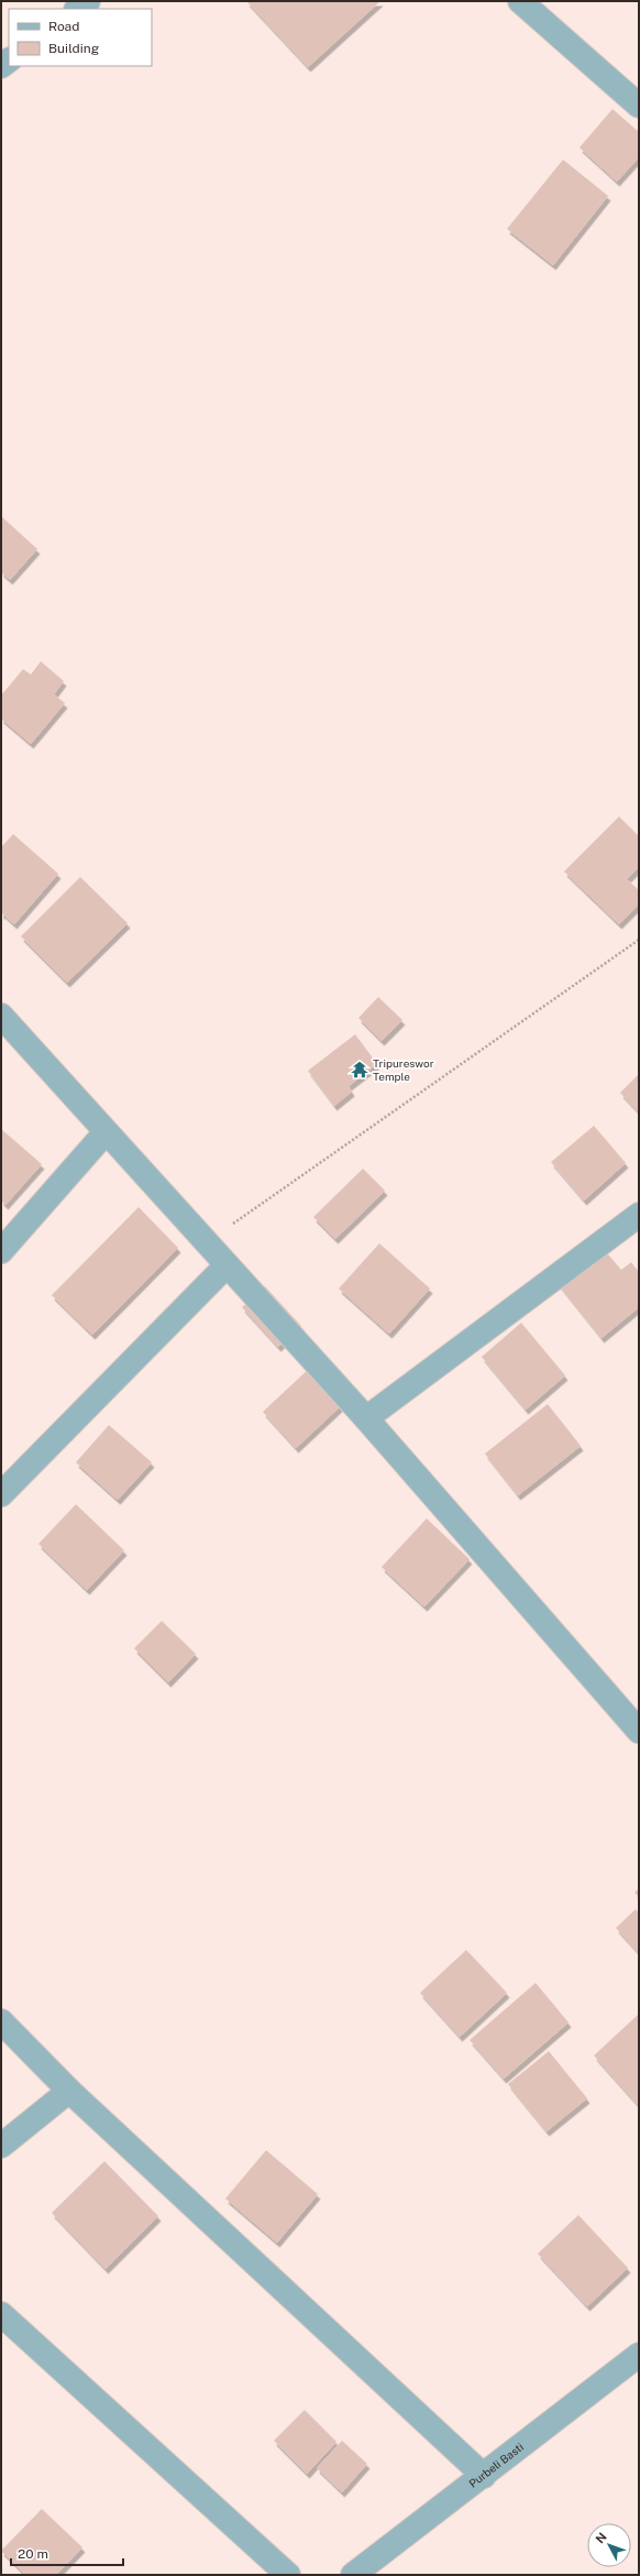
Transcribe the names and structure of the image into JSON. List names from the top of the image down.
{
  "streets": {
    "street": ["Purbeli Basti"]
  },
  "places": {
    "temple": ["Tripureswor Temple"]
  },
  "legend": ["Road", "Building"],
  "scale_bar": "20 m",
  "north": "top left"
}
